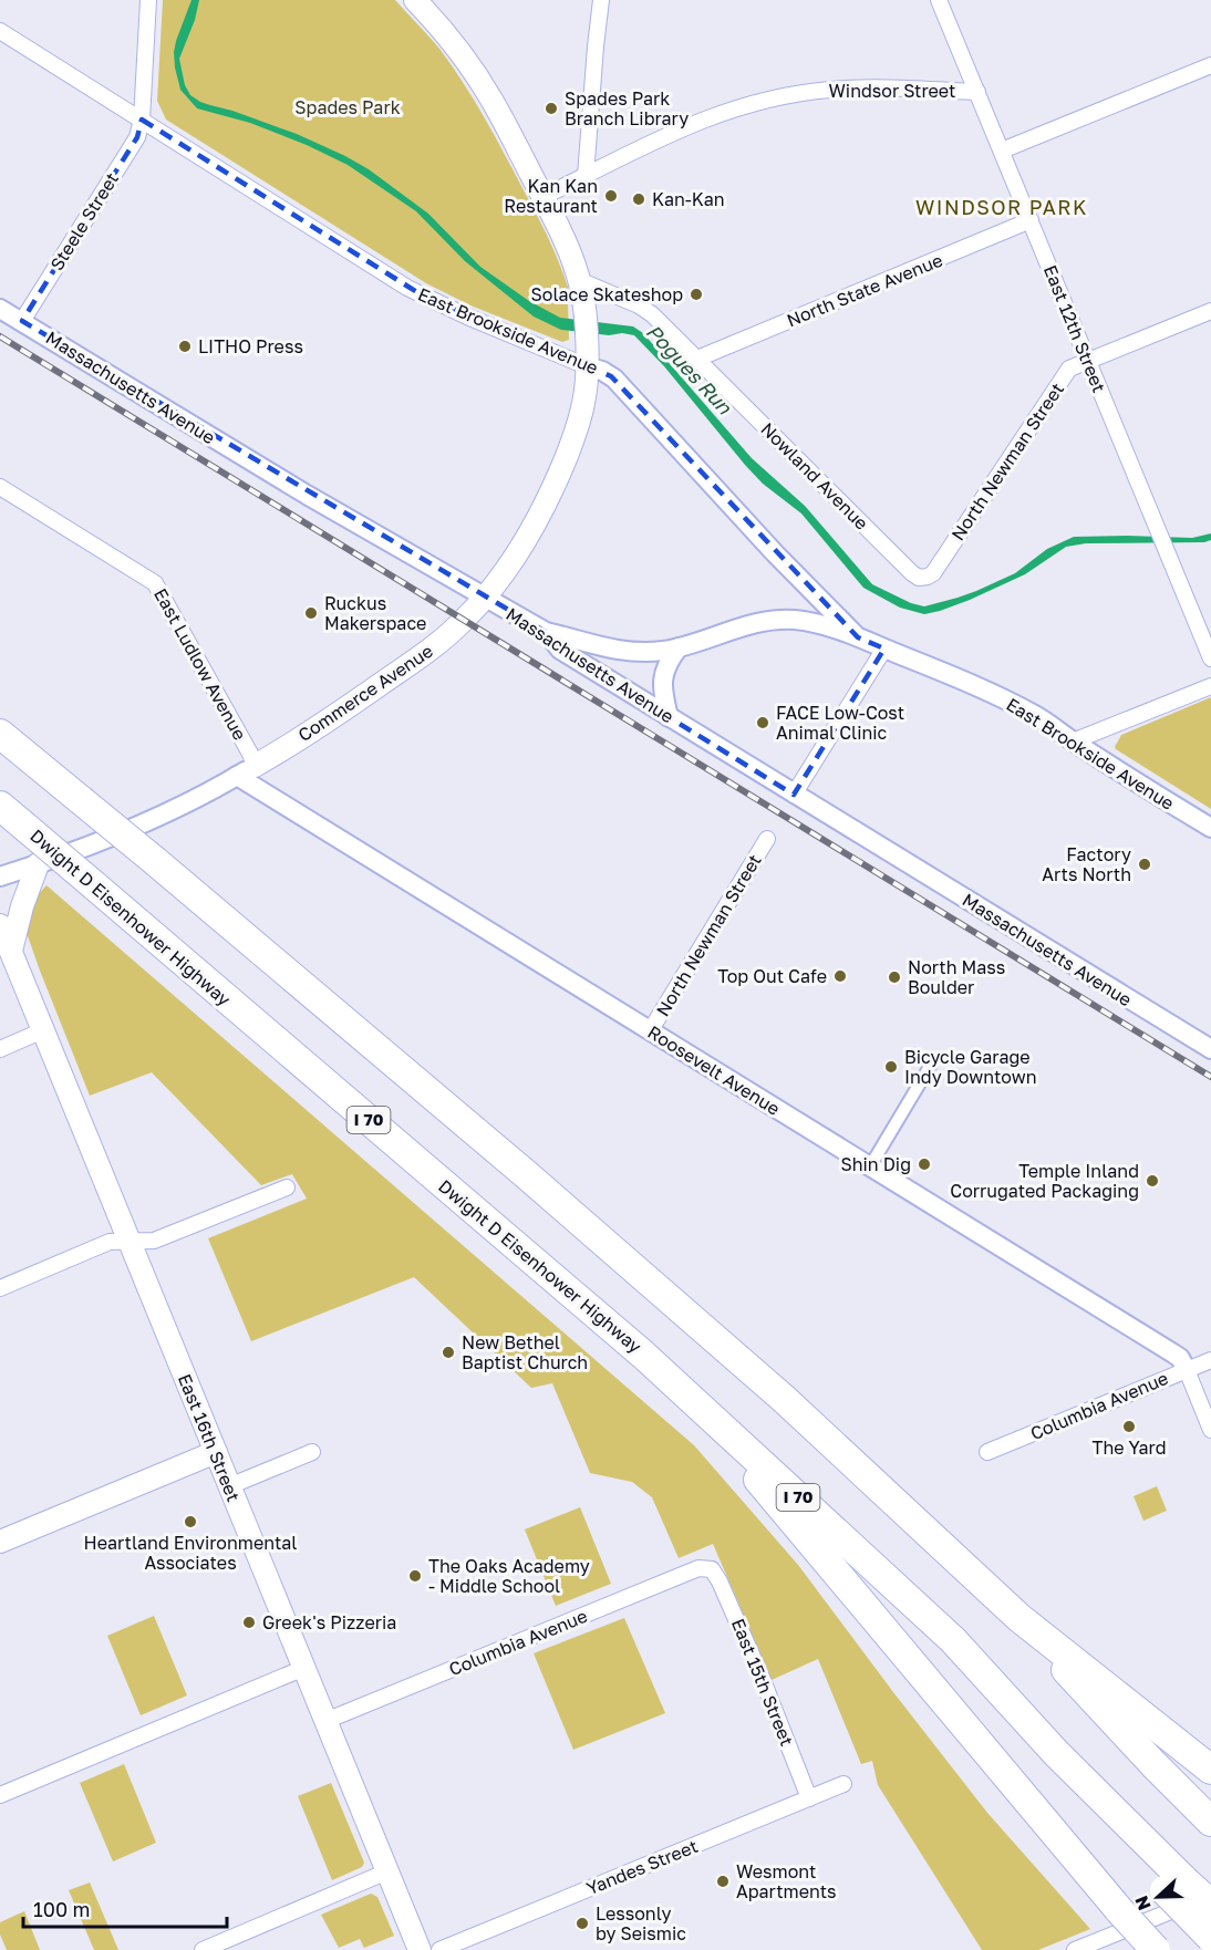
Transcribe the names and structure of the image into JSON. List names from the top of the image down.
{
  "streets": {
    "highway": ["Dwight D Eisenhower Highway", "I 70"],
    "main road": ["Commerce Avenue", "East 16th Street"],
    "street": [
      "Windsor Street",
      "Steele Street",
      "North State Avenue",
      "East 12th Street",
      "East Brookside Avenue",
      "Massachusetts Avenue",
      "North Newman Street",
      "Nowland Avenue",
      "East Ludlow Avenue",
      "Roosevelt Avenue",
      "Columbia Avenue",
      "East 15th Street",
      "Yandes Street"
    ]
  },
  "crossings": [
    ["Windsor Street", "East 12th Street"],
    ["Steele Street", "East Brookside Avenue"],
    ["Steele Street", "Massachusetts Avenue"],
    ["North State Avenue", "East 12th Street"],
    ["North State Avenue", "Nowland Avenue"],
    ["East 12th Street", "North Newman Street"],
    ["East Brookside Avenue", "Massachusetts Avenue"],
    ["East Brookside Avenue", "Commerce Avenue"],
    ["Massachusetts Avenue", "Commerce Avenue"],
    ["North Newman Street", "Nowland Avenue"],
    ["North Newman Street", "Roosevelt Avenue"],
    ["East Ludlow Avenue", "Commerce Avenue"],
    ["East Ludlow Avenue", "Roosevelt Avenue"],
    ["Commerce Avenue", "Roosevelt Avenue"],
    ["Roosevelt Avenue", "Columbia Avenue"],
    ["Columbia Avenue", "East 16th Street"],
    ["Columbia Avenue", "East 15th Street"],
    ["East 15th Street", "Yandes Street"]
  ],
  "districts": ["WINDSOR PARK"],
  "water": ["Pogues Run"],
  "parks": ["Spades Park"],
  "places": [
    "Spades Park Branch Library",
    "Kan Kan Restaurant",
    "Kan-Kan",
    "Solace Skateshop",
    "LITHO Press",
    "Ruckus Makerspace",
    "FACE Low-Cost Animal Clinic",
    "Factory Arts North",
    "Top Out Cafe",
    "North Mass Boulder",
    "Bicycle Garage Indy Downtown",
    "Shin Dig",
    "Temple Inland Corrugated Packaging",
    "New Bethel Baptist Church",
    "The Yard",
    "Heartland Environmental Associates",
    "The Oaks Academy - Middle School",
    "Greek's Pizzeria",
    "Wesmont Apartments",
    "Lessonly by Seismic"
  ],
  "scale_bar": "100 m",
  "north": "left"
}
